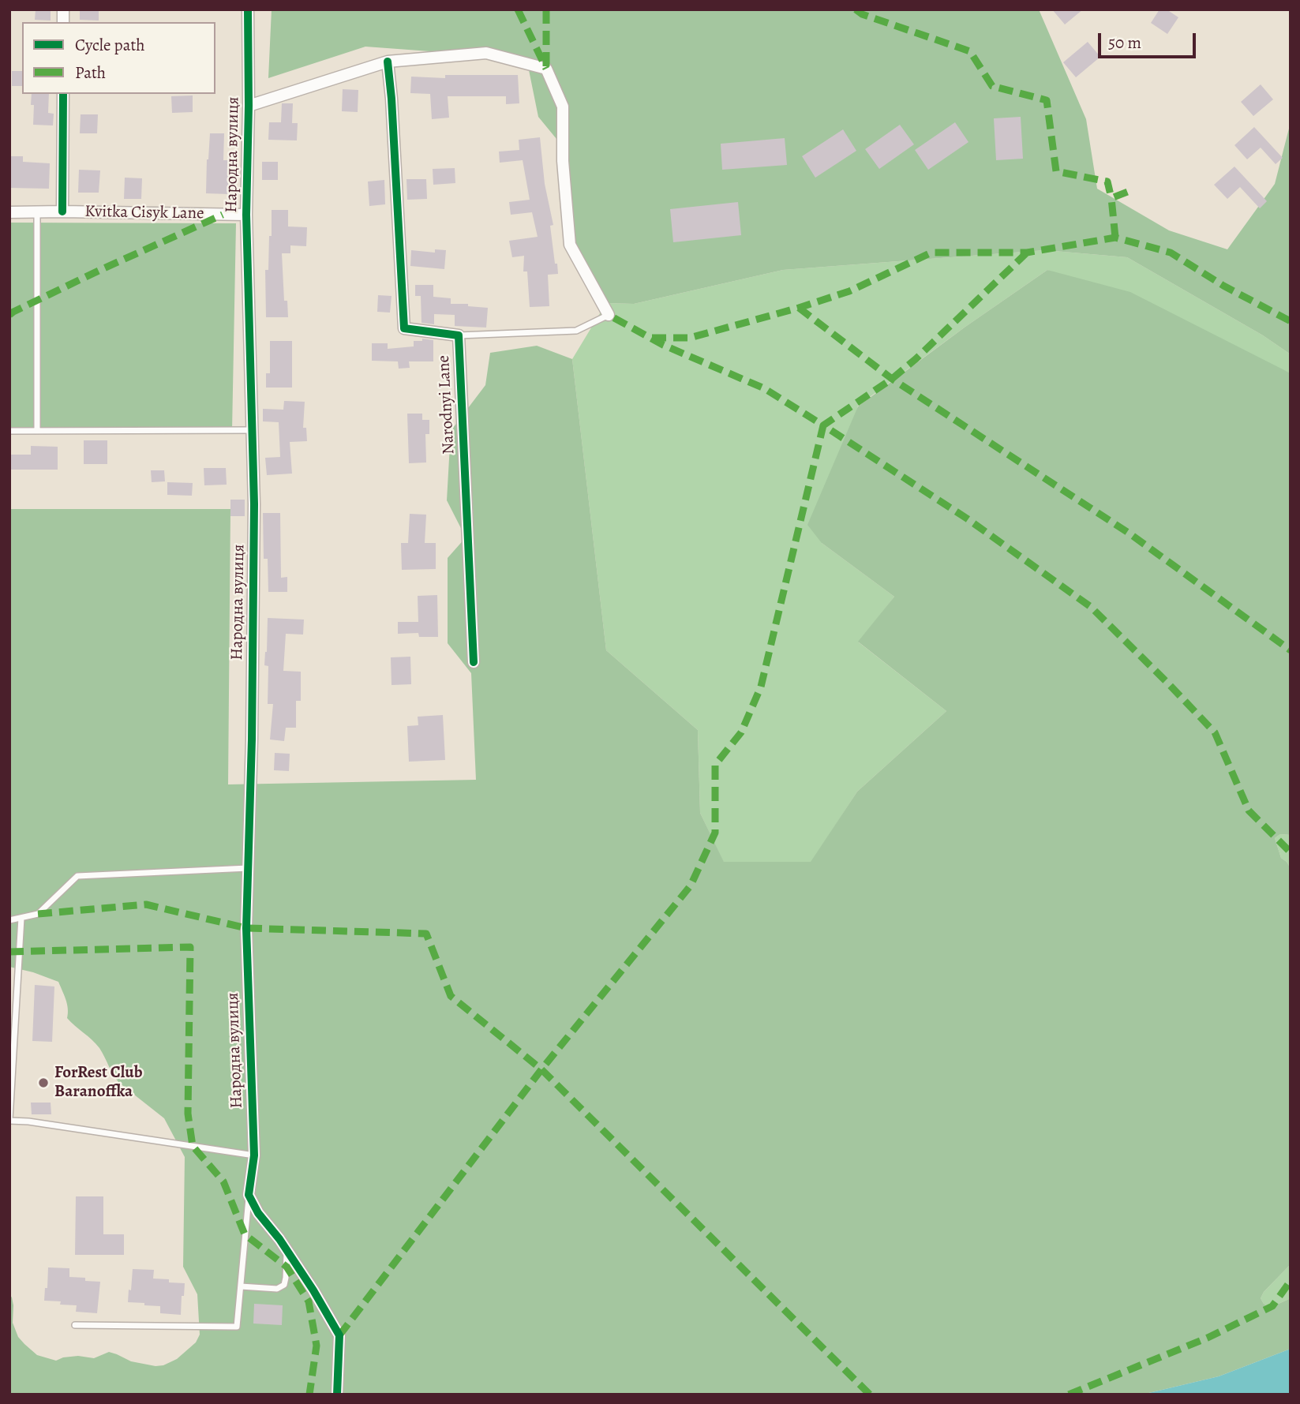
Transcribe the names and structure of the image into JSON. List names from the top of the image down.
{
  "streets": {
    "street": ["Народна вулиця", "Kvitka Cisyk Lane", "Narodnyi Lane"]
  },
  "crossings": [
    ["Народна вулиця", "Kvitka Cisyk Lane"]
  ],
  "places": ["ForRest Club Baranoffka"],
  "legend": ["Cycle path", "Path"],
  "scale_bar": "50 m"
}
